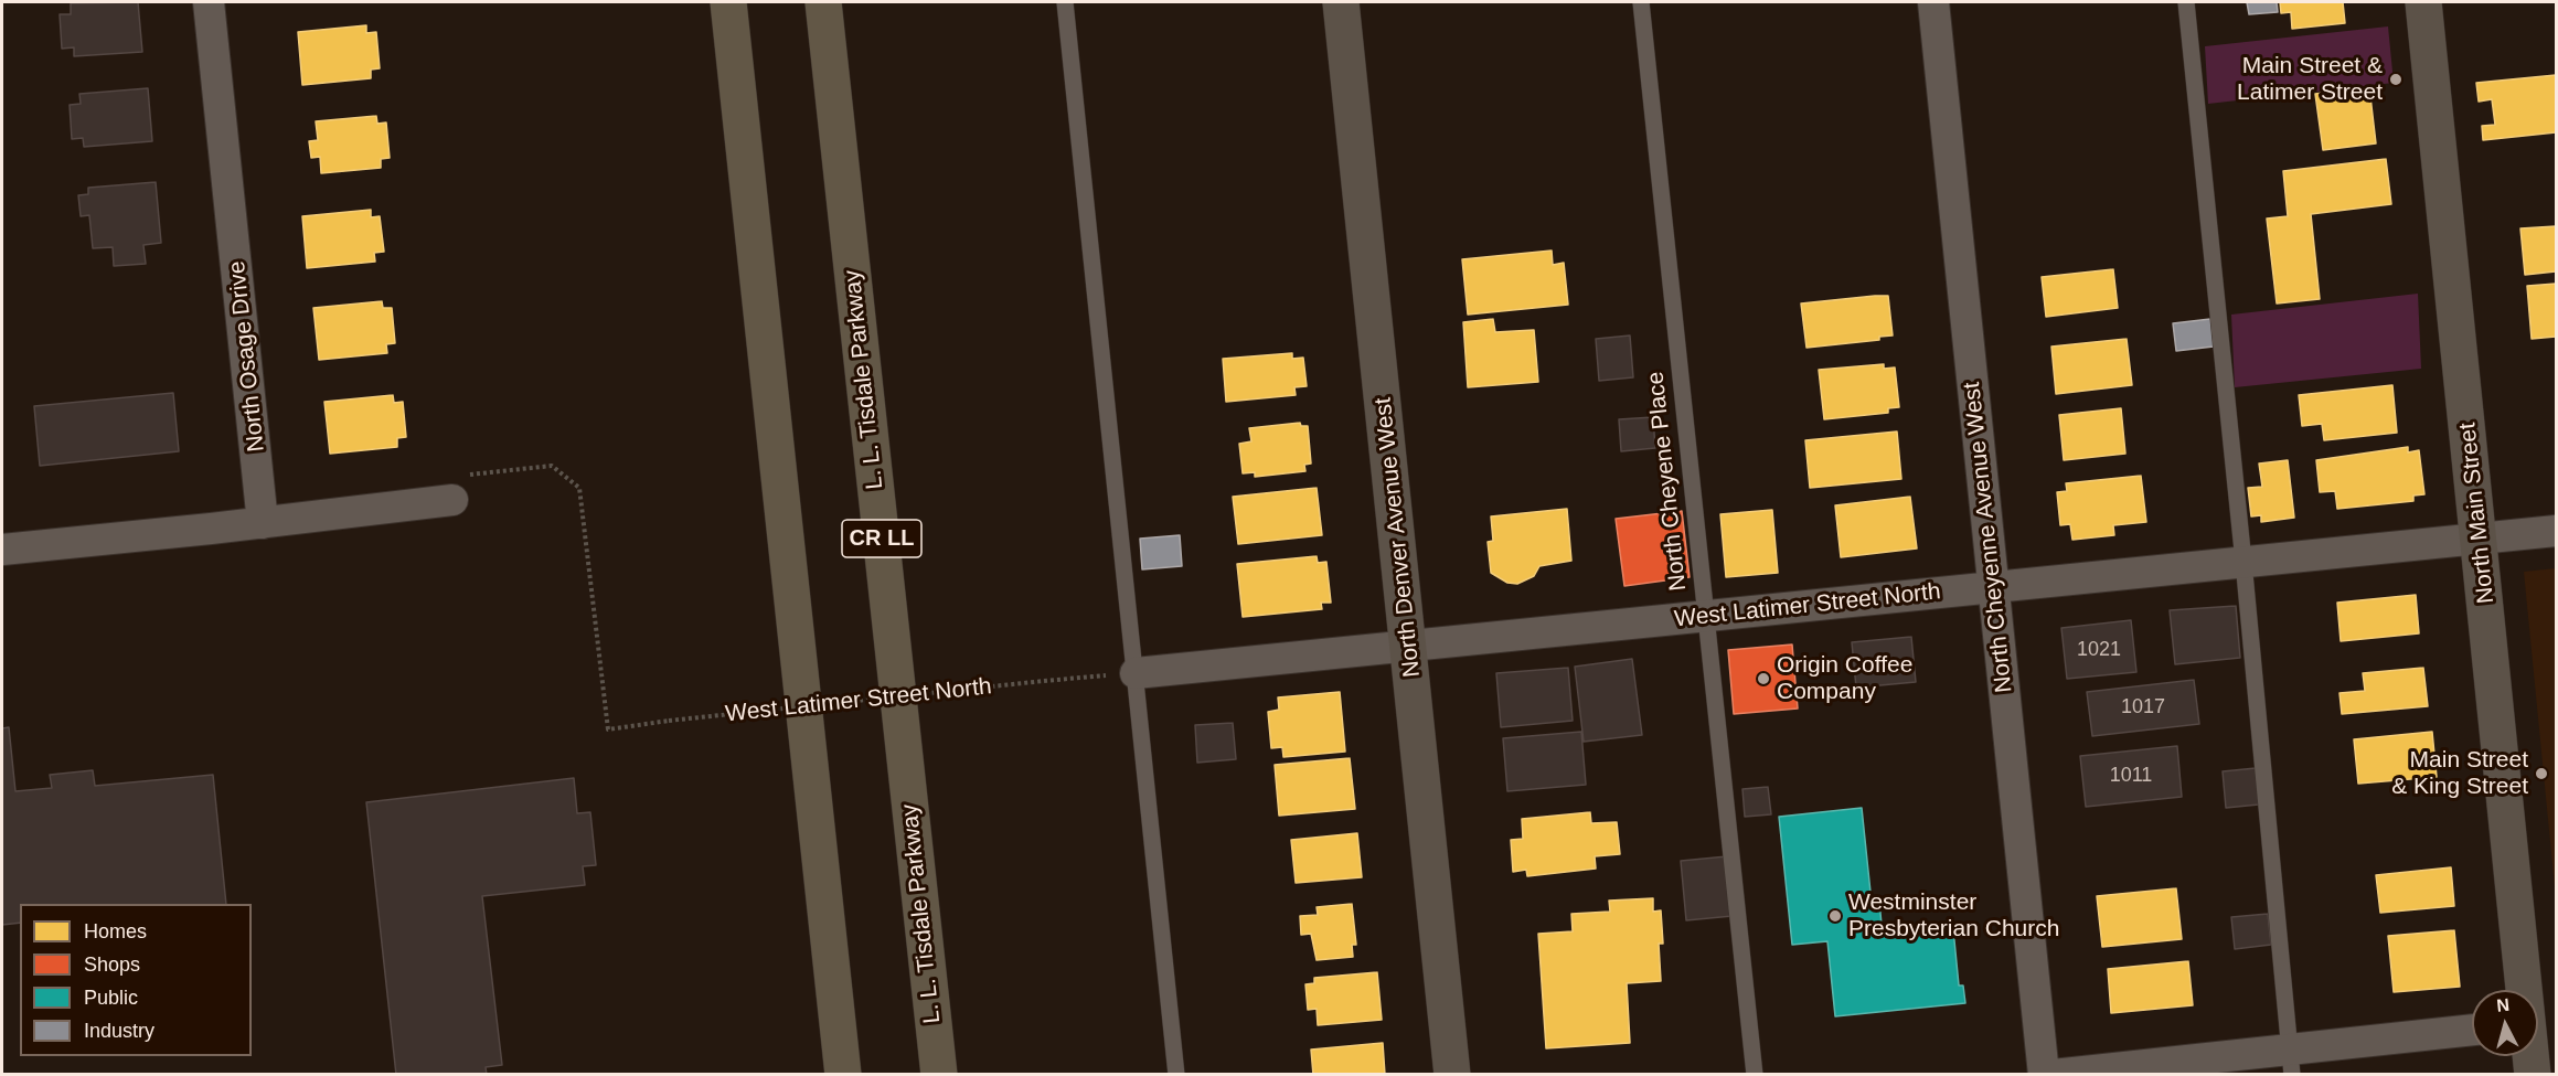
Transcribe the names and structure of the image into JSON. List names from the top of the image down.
{
  "streets": {
    "highway": ["L. L. Tisdale Parkway", "CR LL"],
    "street": [
      "North Osage Drive",
      "North Main Street",
      "North Denver Avenue West",
      "North Cheyenne Avenue West",
      "West Latimer Street North"
    ],
    "lane": ["North Cheyene Place"]
  },
  "crossings": [
    ["North Cheyene Place", "West Latimer Street North"],
    ["North Main Street", "West Latimer Street North"],
    ["North Denver Avenue West", "West Latimer Street North"],
    ["North Cheyenne Avenue West", "West Latimer Street North"]
  ],
  "places": [
    "Main Street & Latimer Street",
    "Origin Coffee Company",
    "Main Street & King Street",
    "Westminster Presbyterian Church"
  ],
  "house_numbers": ["1021", "1017", "1011"],
  "legend": [
    "Homes",
    "Shops",
    "Public",
    "Industry"
  ],
  "north": "top"
}
